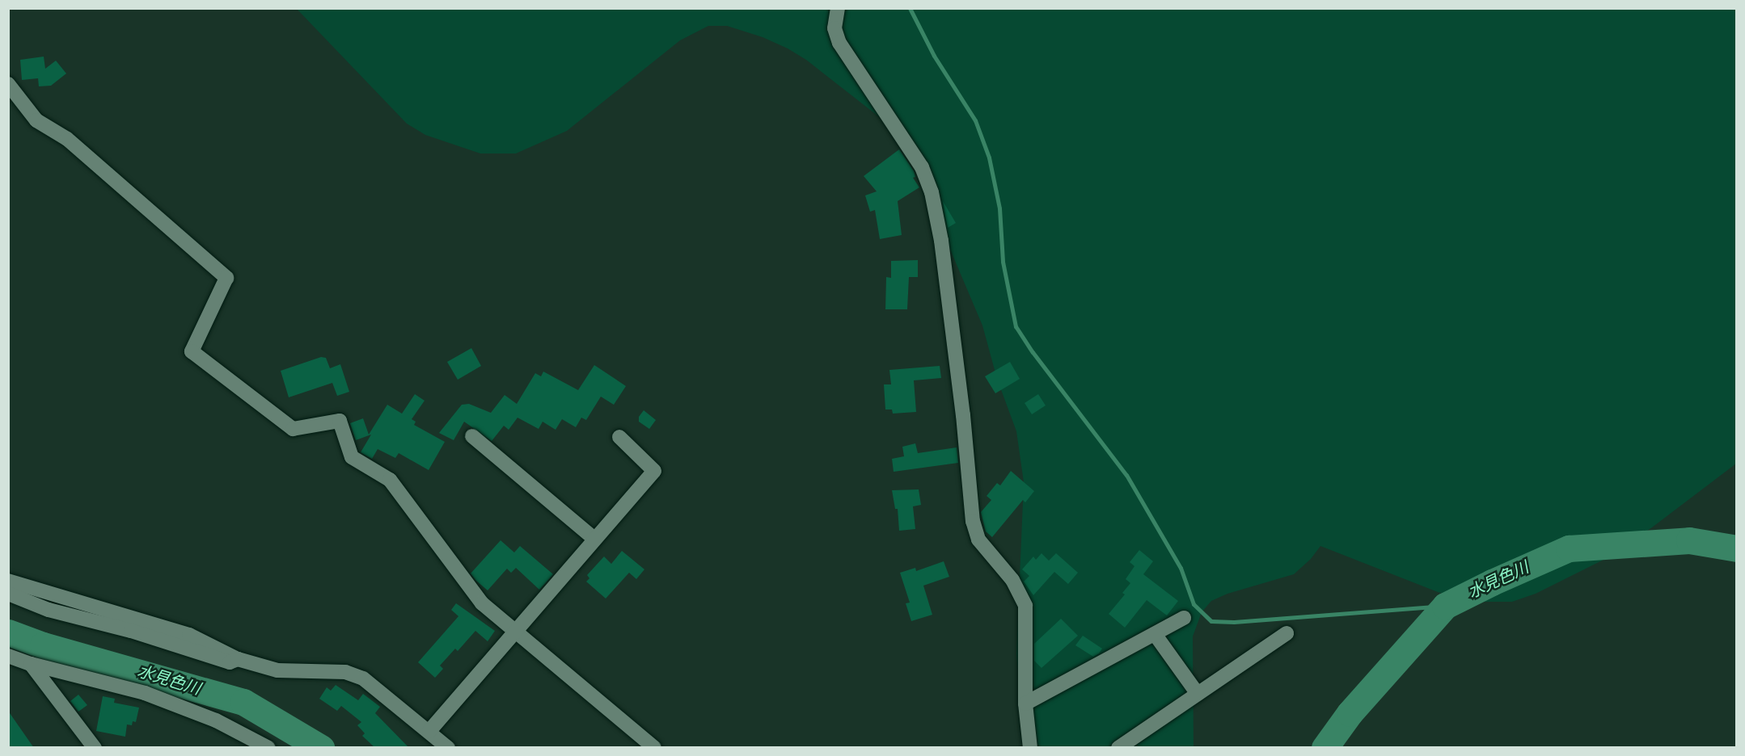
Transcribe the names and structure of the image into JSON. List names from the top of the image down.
{
  "water": ["水見色川"]
}
